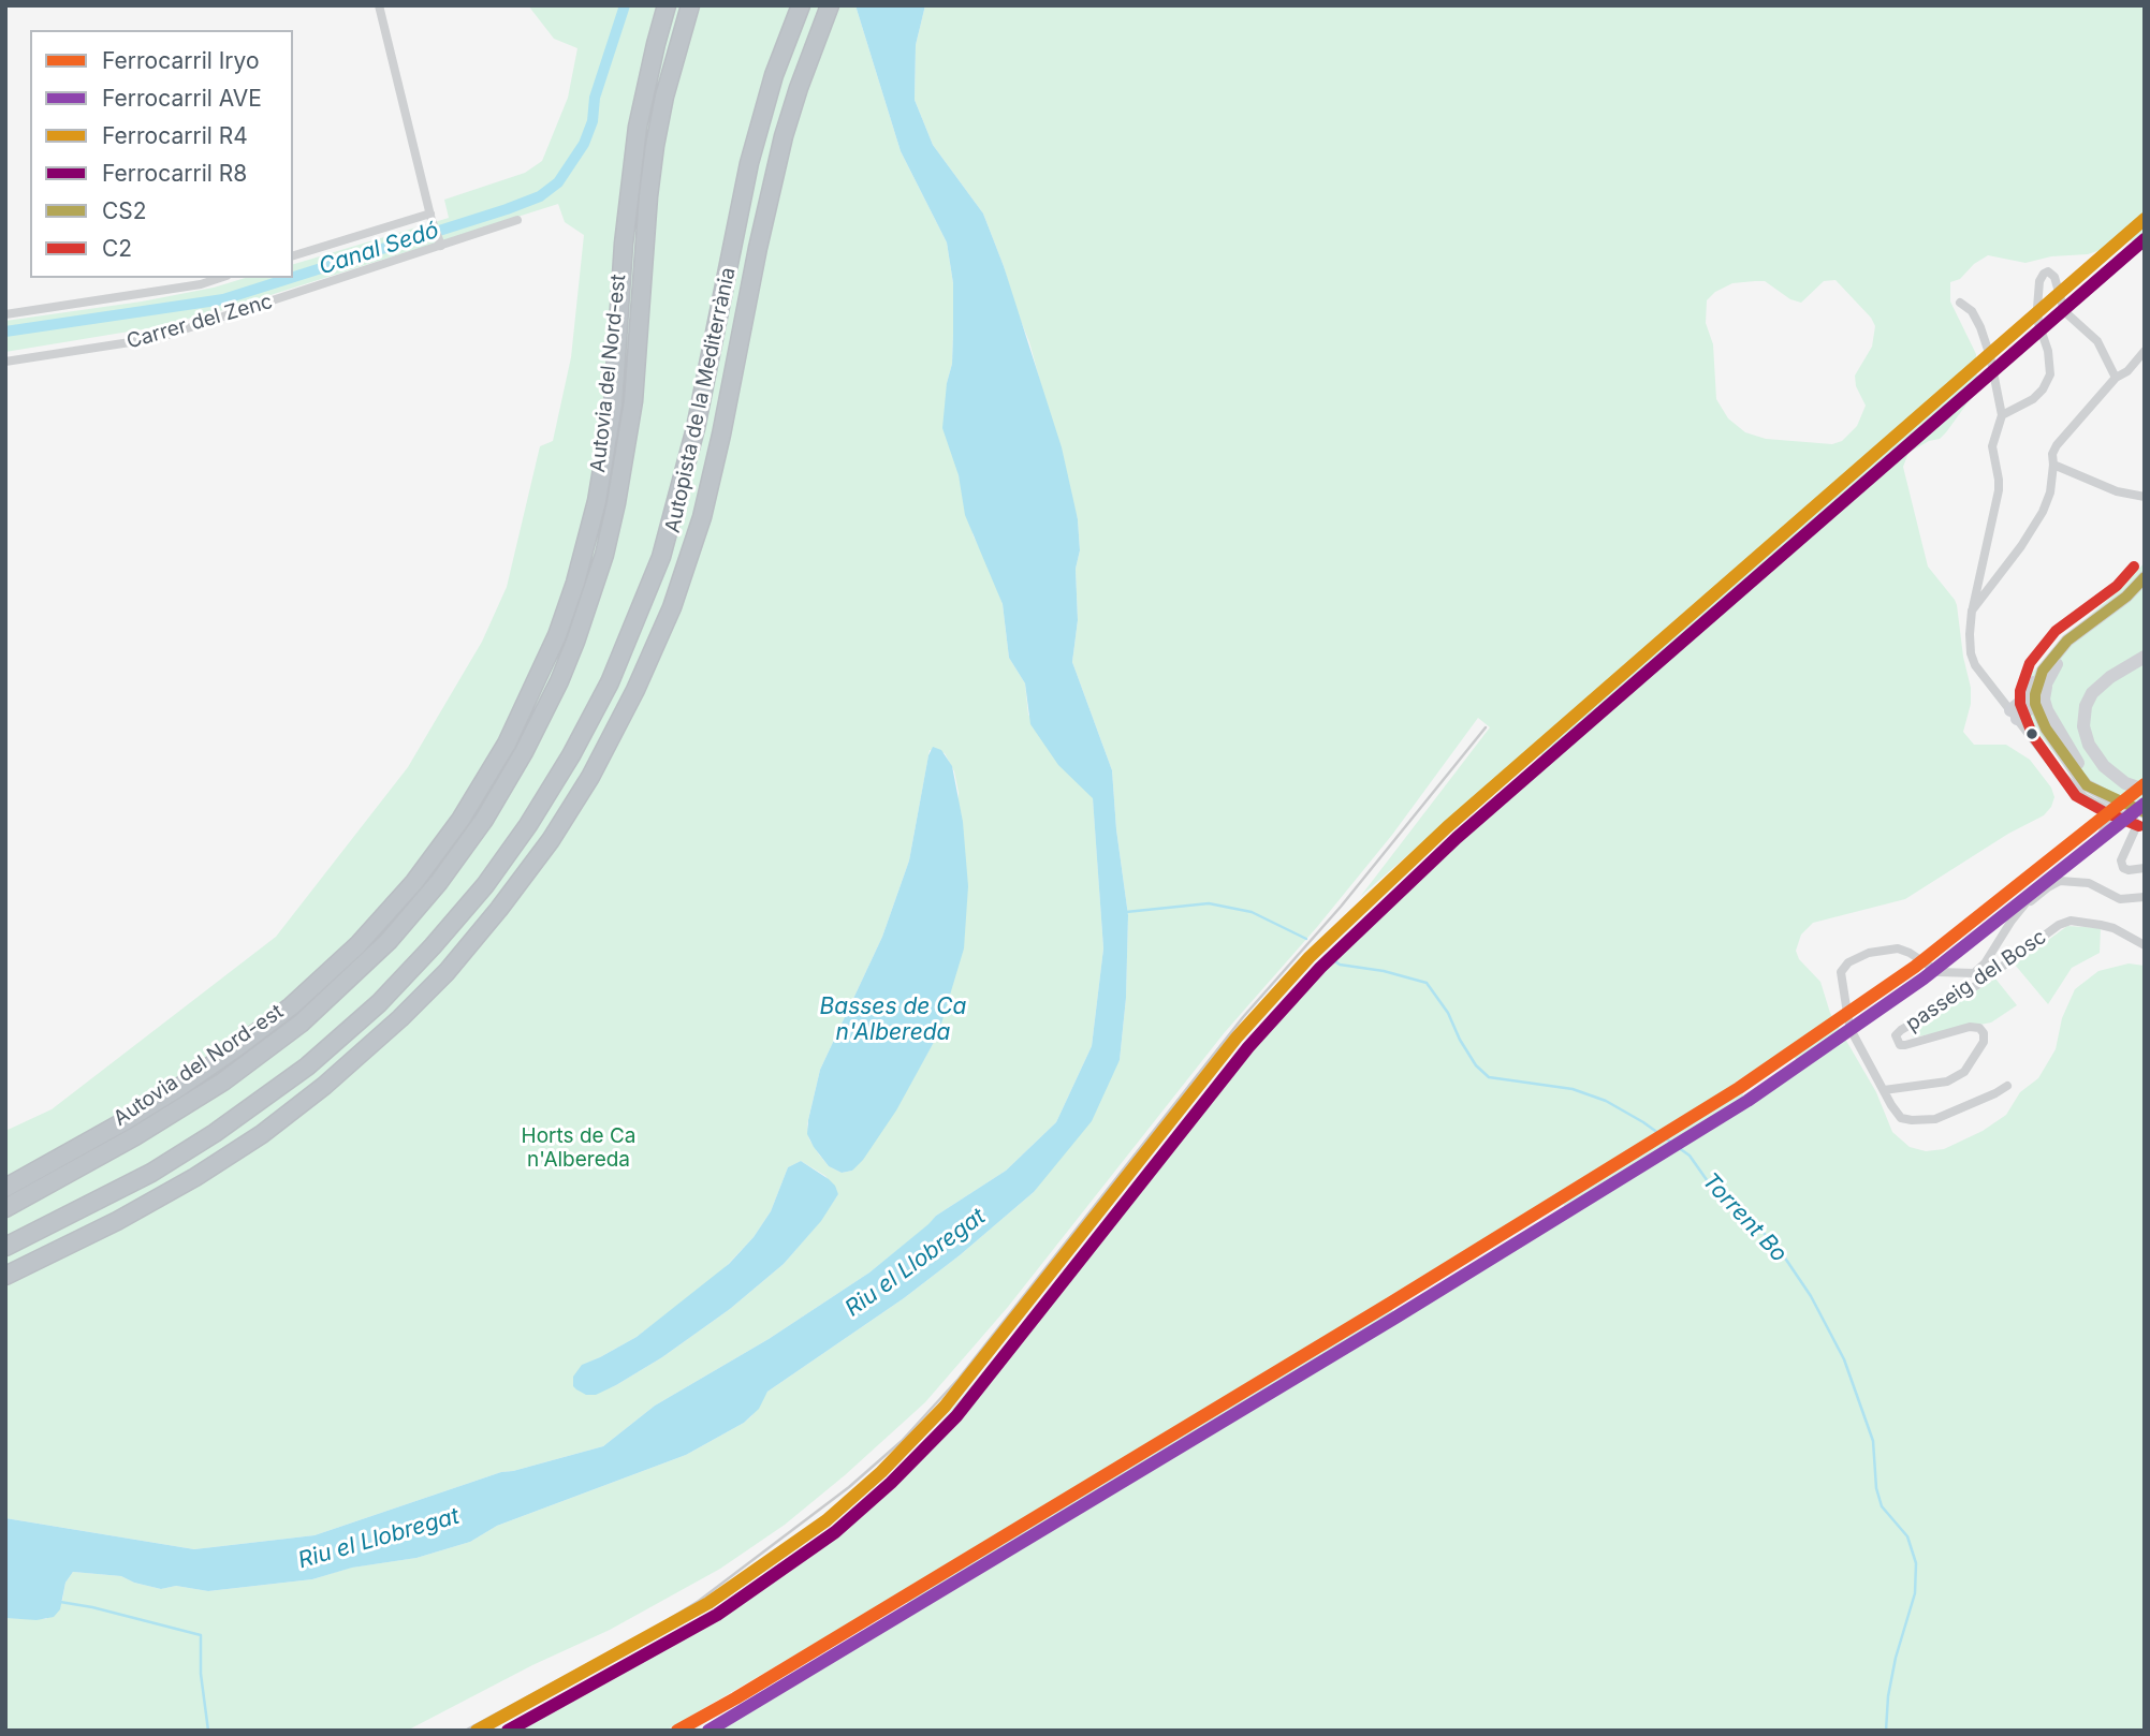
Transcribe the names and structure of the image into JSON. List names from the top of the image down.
{
  "streets": {
    "highway": ["Autovia del Nord-est", "Autopista de la Mediterrània"],
    "street": ["Carrer del Zenc", "passeig del Bosc"]
  },
  "water": [
    "Canal Sedó",
    "Basses de Ca n'Albereda",
    "Torrent Bo",
    "Riu el Llobregat"
  ],
  "parks": ["Horts de Ca n'Albereda"],
  "lines": [
    "rail line R4",
    "rail line R8",
    "transit line C2",
    "transit line CS2",
    "rail line Iryo",
    "rail line AVE"
  ],
  "legend": [
    "Ferrocarril Iryo",
    "Ferrocarril AVE",
    "Ferrocarril R4",
    "Ferrocarril R8",
    "CS2",
    "C2"
  ]
}
